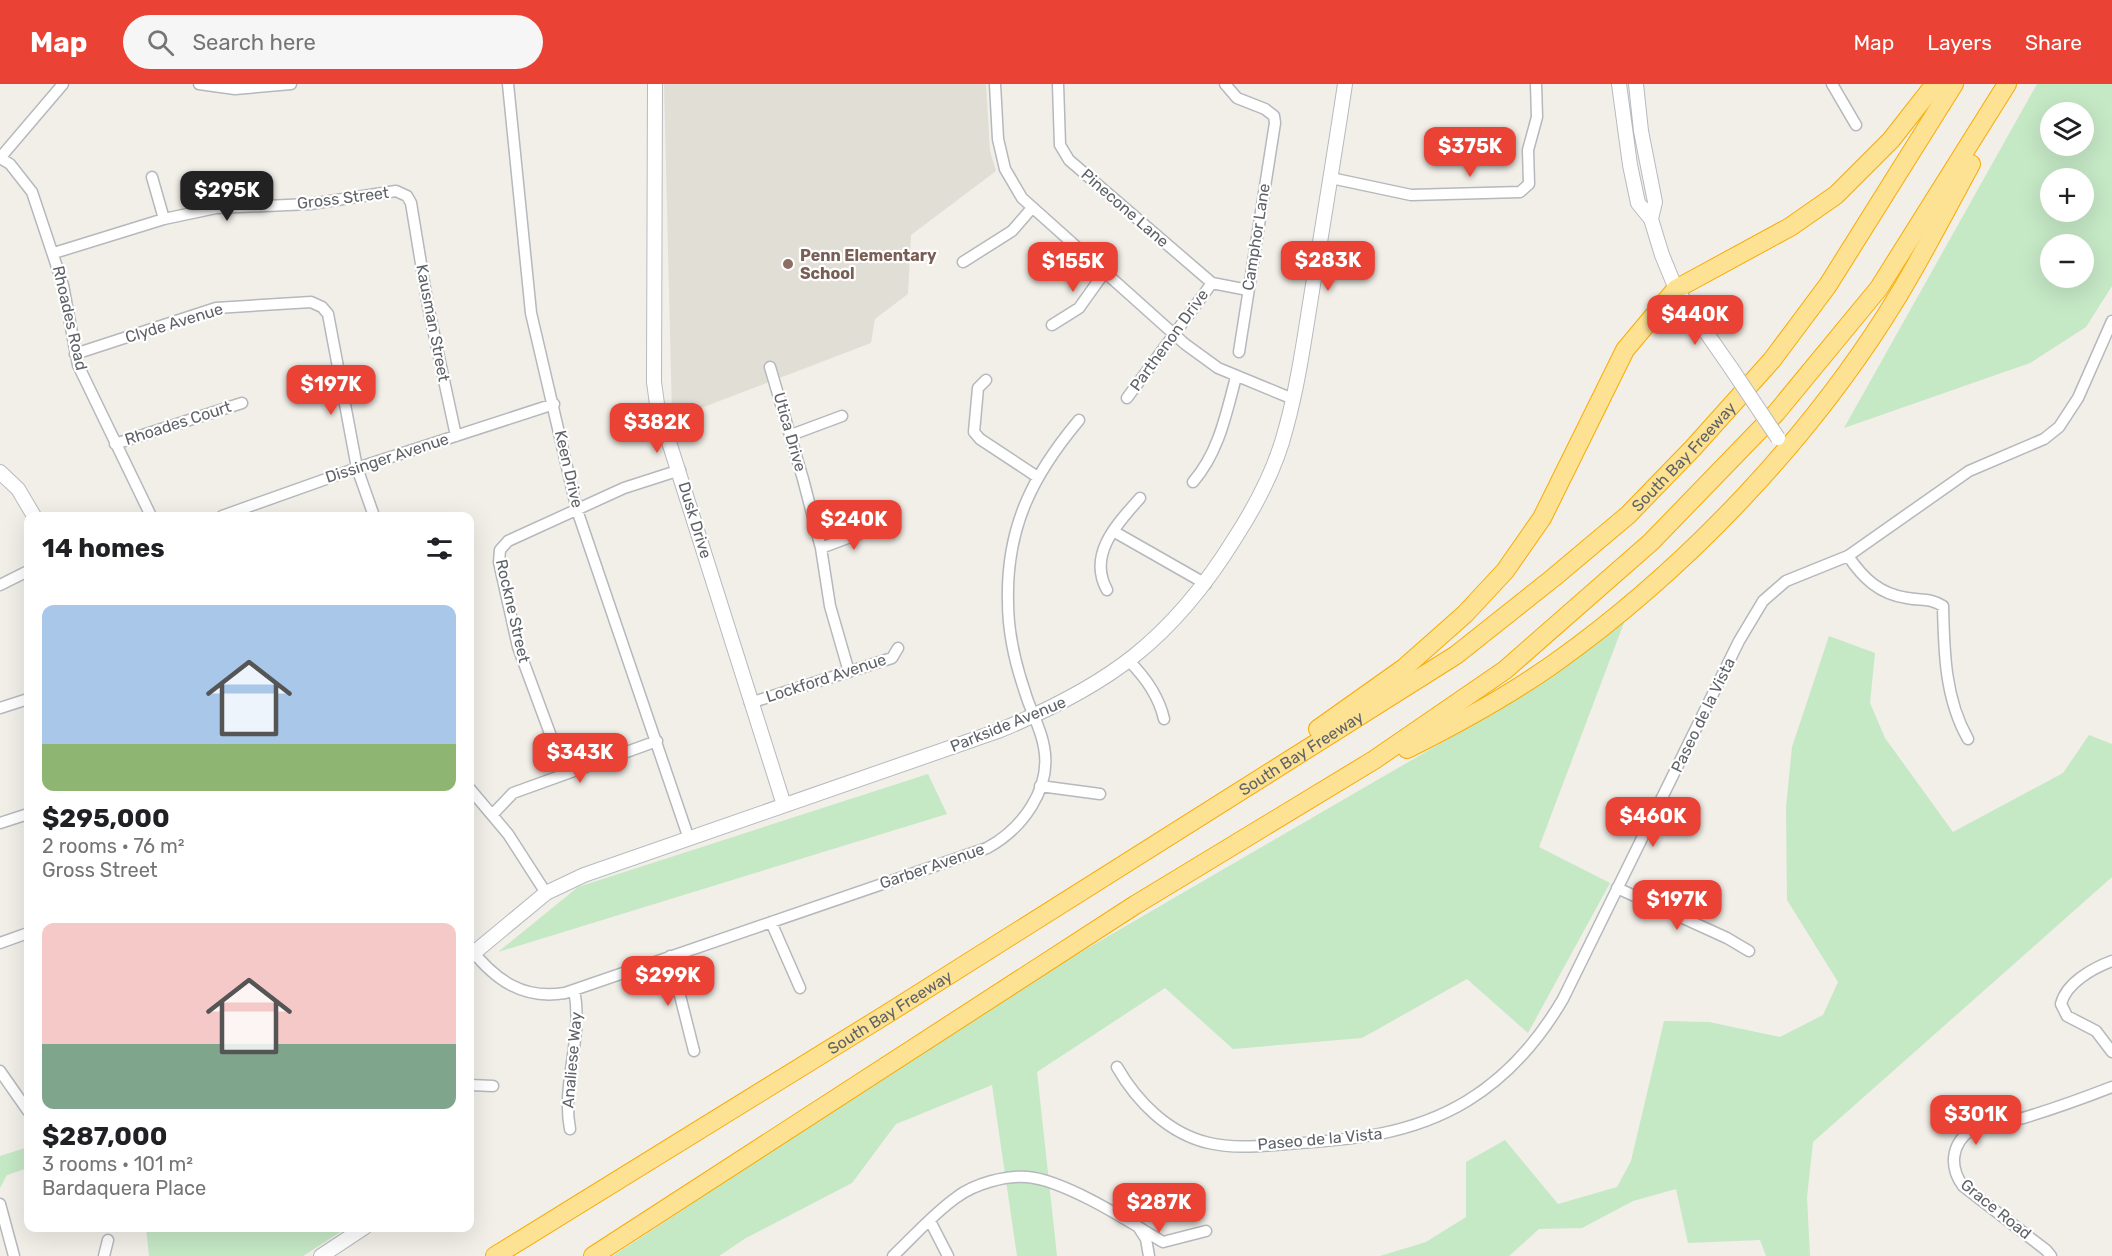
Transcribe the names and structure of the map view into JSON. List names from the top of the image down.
{
  "streets": {
    "highway": ["South Bay Freeway"],
    "main road": ["Dusk Drive", "Parkside Avenue"],
    "street": [
      "Gross Street",
      "Pinecone Lane",
      "Camphor Lane",
      "Rhoades Road",
      "Clyde Avenue",
      "Kausman Street",
      "Parthenon Drive",
      "Rhoades Court",
      "Utica Drive",
      "Dissinger Avenue",
      "Keen Drive",
      "Rockne Street",
      "Lockford Avenue",
      "Paseo de la Vista",
      "Garber Avenue",
      "Analiese Way",
      "Grace Road"
    ]
  },
  "crossings": [
    ["Gross Street", "Rhoades Road"],
    ["Gross Street", "Kausman Street"],
    ["Pinecone Lane", "Camphor Lane"],
    ["Pinecone Lane", "Parthenon Drive"],
    ["Rhoades Road", "Clyde Avenue"],
    ["Rhoades Road", "Rhoades Court"],
    ["Clyde Avenue", "Dissinger Avenue"],
    ["Kausman Street", "Dissinger Avenue"],
    ["Utica Drive", "Lockford Avenue"],
    ["Dissinger Avenue", "Keen Drive"],
    ["Keen Drive", "Rockne Street"],
    ["Keen Drive", "Parkside Avenue"],
    ["Dusk Drive", "Lockford Avenue"],
    ["Dusk Drive", "Parkside Avenue"],
    ["Parkside Avenue", "Garber Avenue"],
    ["Garber Avenue", "Analiese Way"]
  ],
  "places": ["Penn Elementary School"],
  "page": {
    "header": "Map",
    "search": "Search here",
    "nav": ["Map", "Layers", "Share"],
    "map_buttons": ["+", "−"],
    "price": [
      "$375K",
      "$295K",
      "$283K",
      "$155K",
      "$440K",
      "$197K",
      "$382K",
      "$240K",
      "$343K",
      "$460K",
      "$197K",
      "$299K",
      "$301K",
      "$287K"
    ],
    "heading": "14 homes",
    "list": [
      {
        "name": "$295,000",
        "note": "2 rooms · 76 m² · Gross Street"
      },
      {
        "name": "$287,000",
        "note": "3 rooms · 101 m² · Bardaquera Place"
      }
    ]
  }
}
